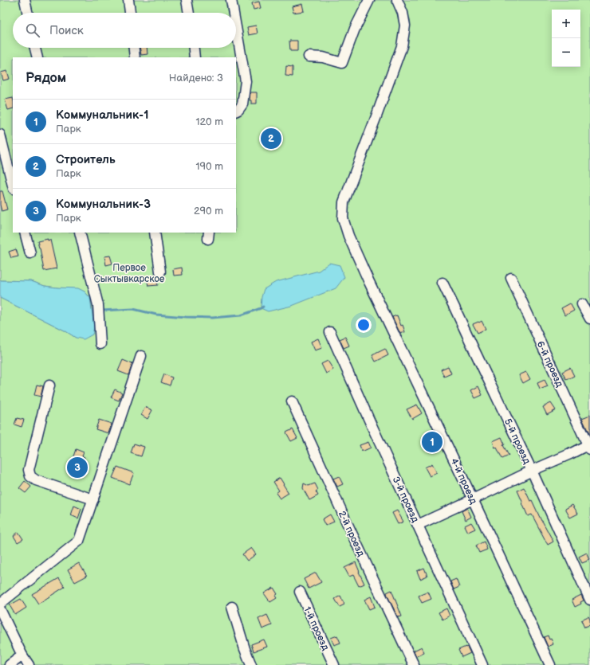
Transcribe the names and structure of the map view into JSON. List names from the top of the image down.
{
  "streets": {
    "street": [
      "6-й проезд",
      "5-й проезд",
      "4-й проезд",
      "3-й проезд",
      "2-й проезд",
      "1-й проезд"
    ]
  },
  "parks": ["Первое Сыктывкарское"],
  "page": {
    "map_buttons": ["+", "−"],
    "search": "Поиск",
    "heading": ["Рядом", "Найдено: 3"],
    "list": [
      {
        "mark": "1",
        "name": "Коммунальник-1",
        "note": "Парк",
        "value": "120 m"
      },
      {
        "mark": "2",
        "name": "Строитель",
        "note": "Парк",
        "value": "190 m"
      },
      {
        "mark": "3",
        "name": "Коммунальник-3",
        "note": "Парк",
        "value": "290 m"
      }
    ],
    "pins": ["2", "1", "3"]
  }
}
